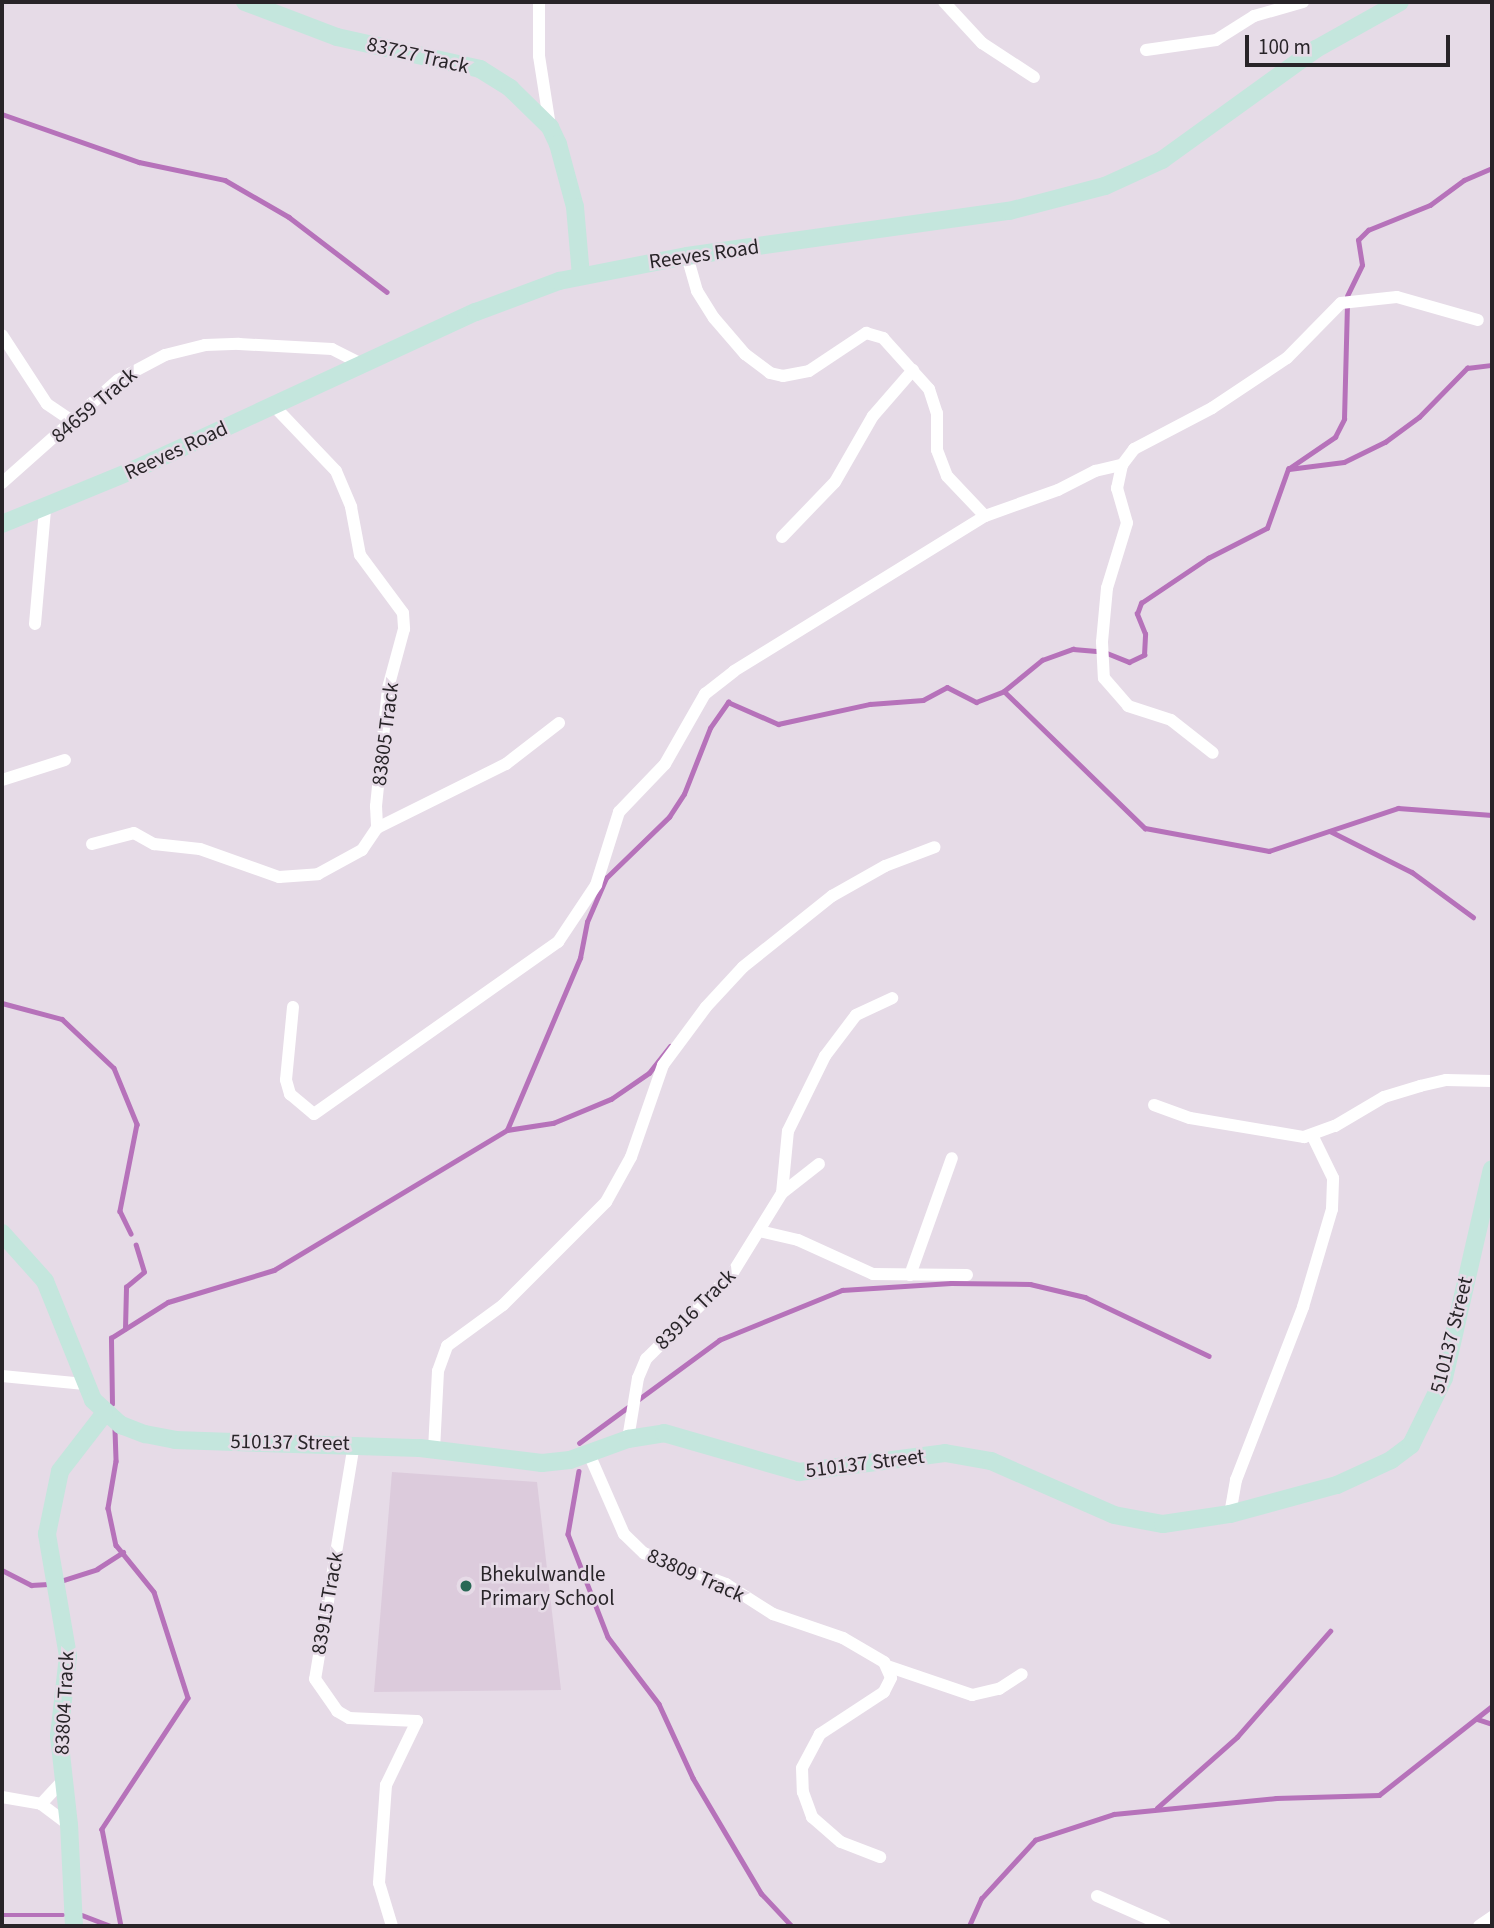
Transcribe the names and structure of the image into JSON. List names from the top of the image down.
{
  "streets": {
    "street": [
      "83727 Track",
      "Reeves Road",
      "84659 Track",
      "83805 Track",
      "83916 Track",
      "510137 Street",
      "83809 Track",
      "83915 Track",
      "83804 Track"
    ]
  },
  "crossings": [
    ["83727 Track", "Reeves Road"],
    ["Reeves Road", "84659 Track"],
    ["Reeves Road", "83805 Track"],
    ["83916 Track", "510137 Street"],
    ["510137 Street", "83809 Track"],
    ["510137 Street", "83915 Track"],
    ["510137 Street", "83804 Track"]
  ],
  "places": ["Bhekulwandle Primary School"],
  "scale_bar": "100 m"
}
